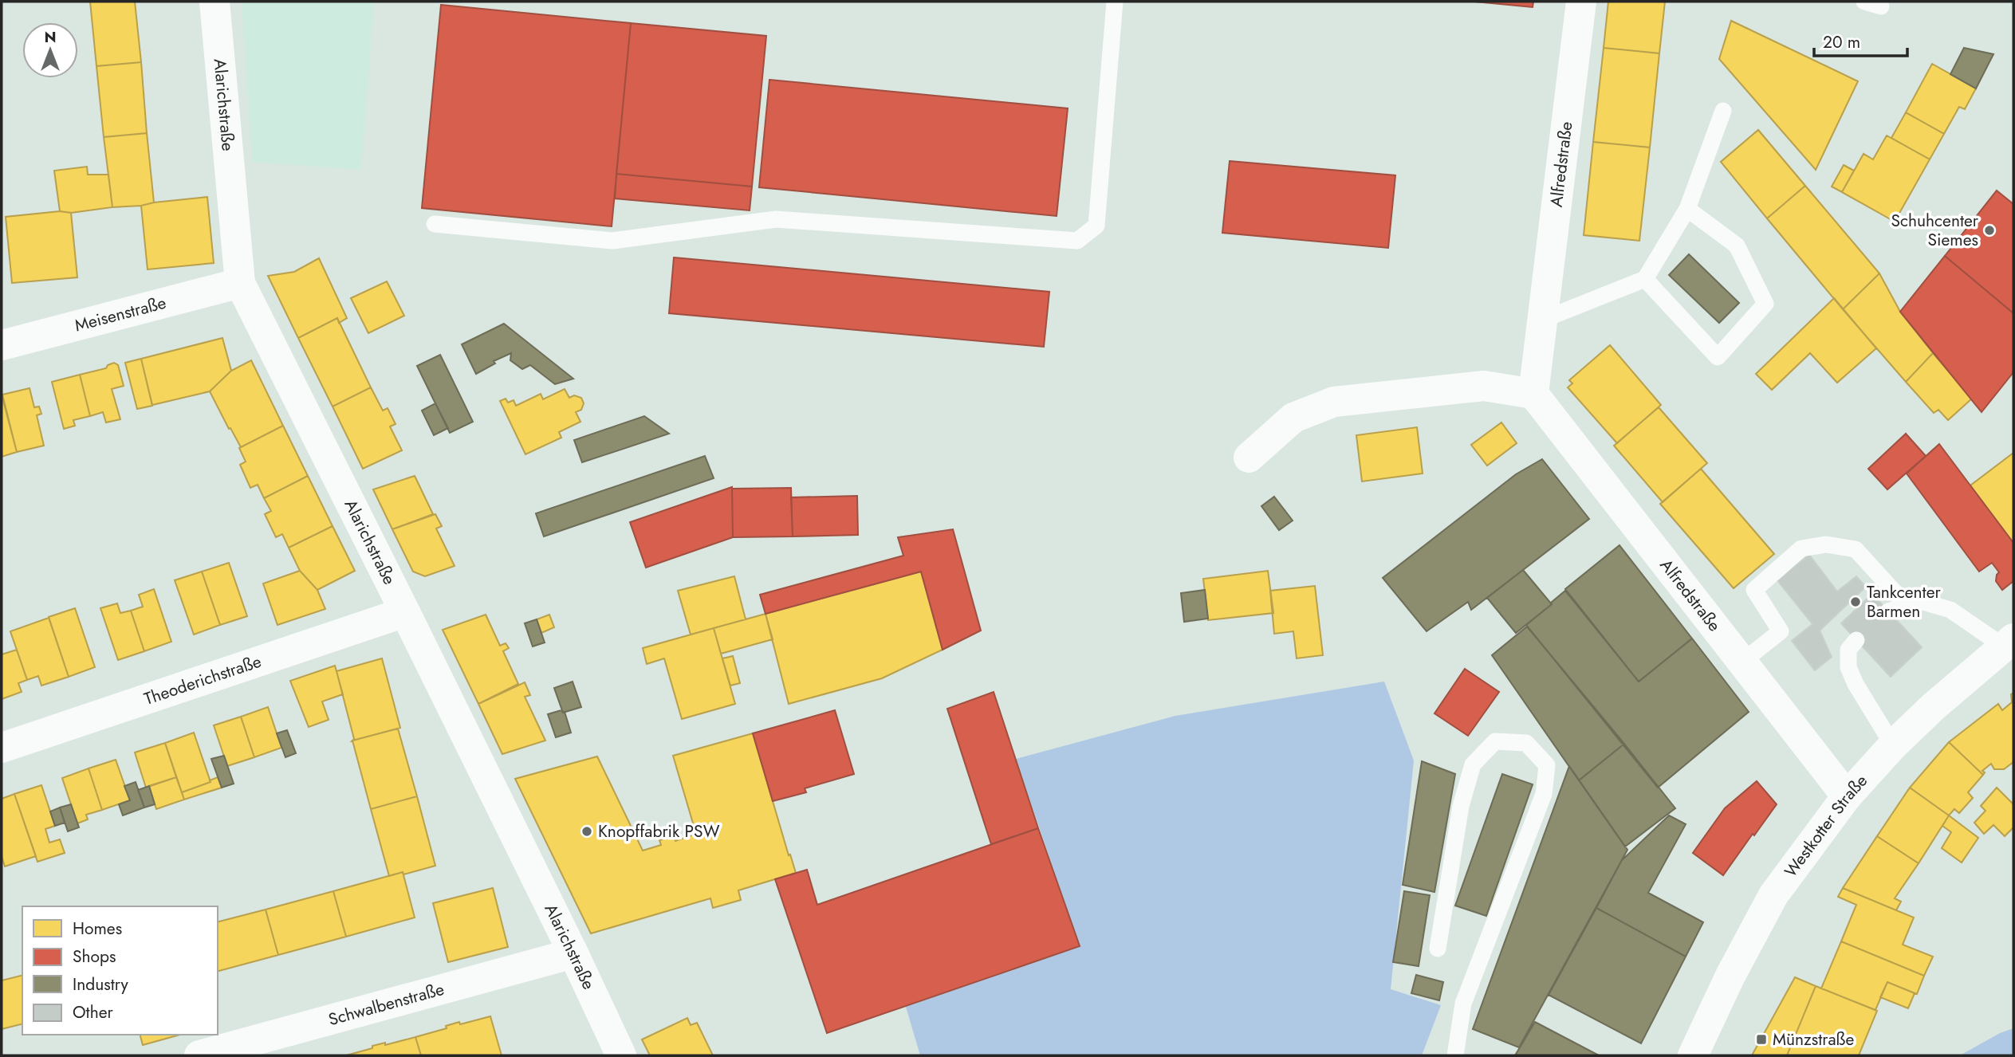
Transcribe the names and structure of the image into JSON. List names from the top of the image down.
{
  "streets": {
    "street": [
      "Alarichstraße",
      "Alfredstraße",
      "Meisenstraße",
      "Theoderichstraße",
      "Westkotter Straße",
      "Schwalbenstraße"
    ]
  },
  "crossings": [
    ["Alarichstraße", "Meisenstraße"],
    ["Alarichstraße", "Theoderichstraße"],
    ["Alarichstraße", "Schwalbenstraße"],
    ["Alfredstraße", "Westkotter Straße"]
  ],
  "places": {
    "other": ["Schuhcenter Siemes", "Tankcenter Barmen", "Knopffabrik PSW"],
    "transit": ["Münzstraße"]
  },
  "legend": [
    "Homes",
    "Shops",
    "Industry",
    "Other"
  ],
  "scale_bar": "20 m",
  "north": "top"
}
